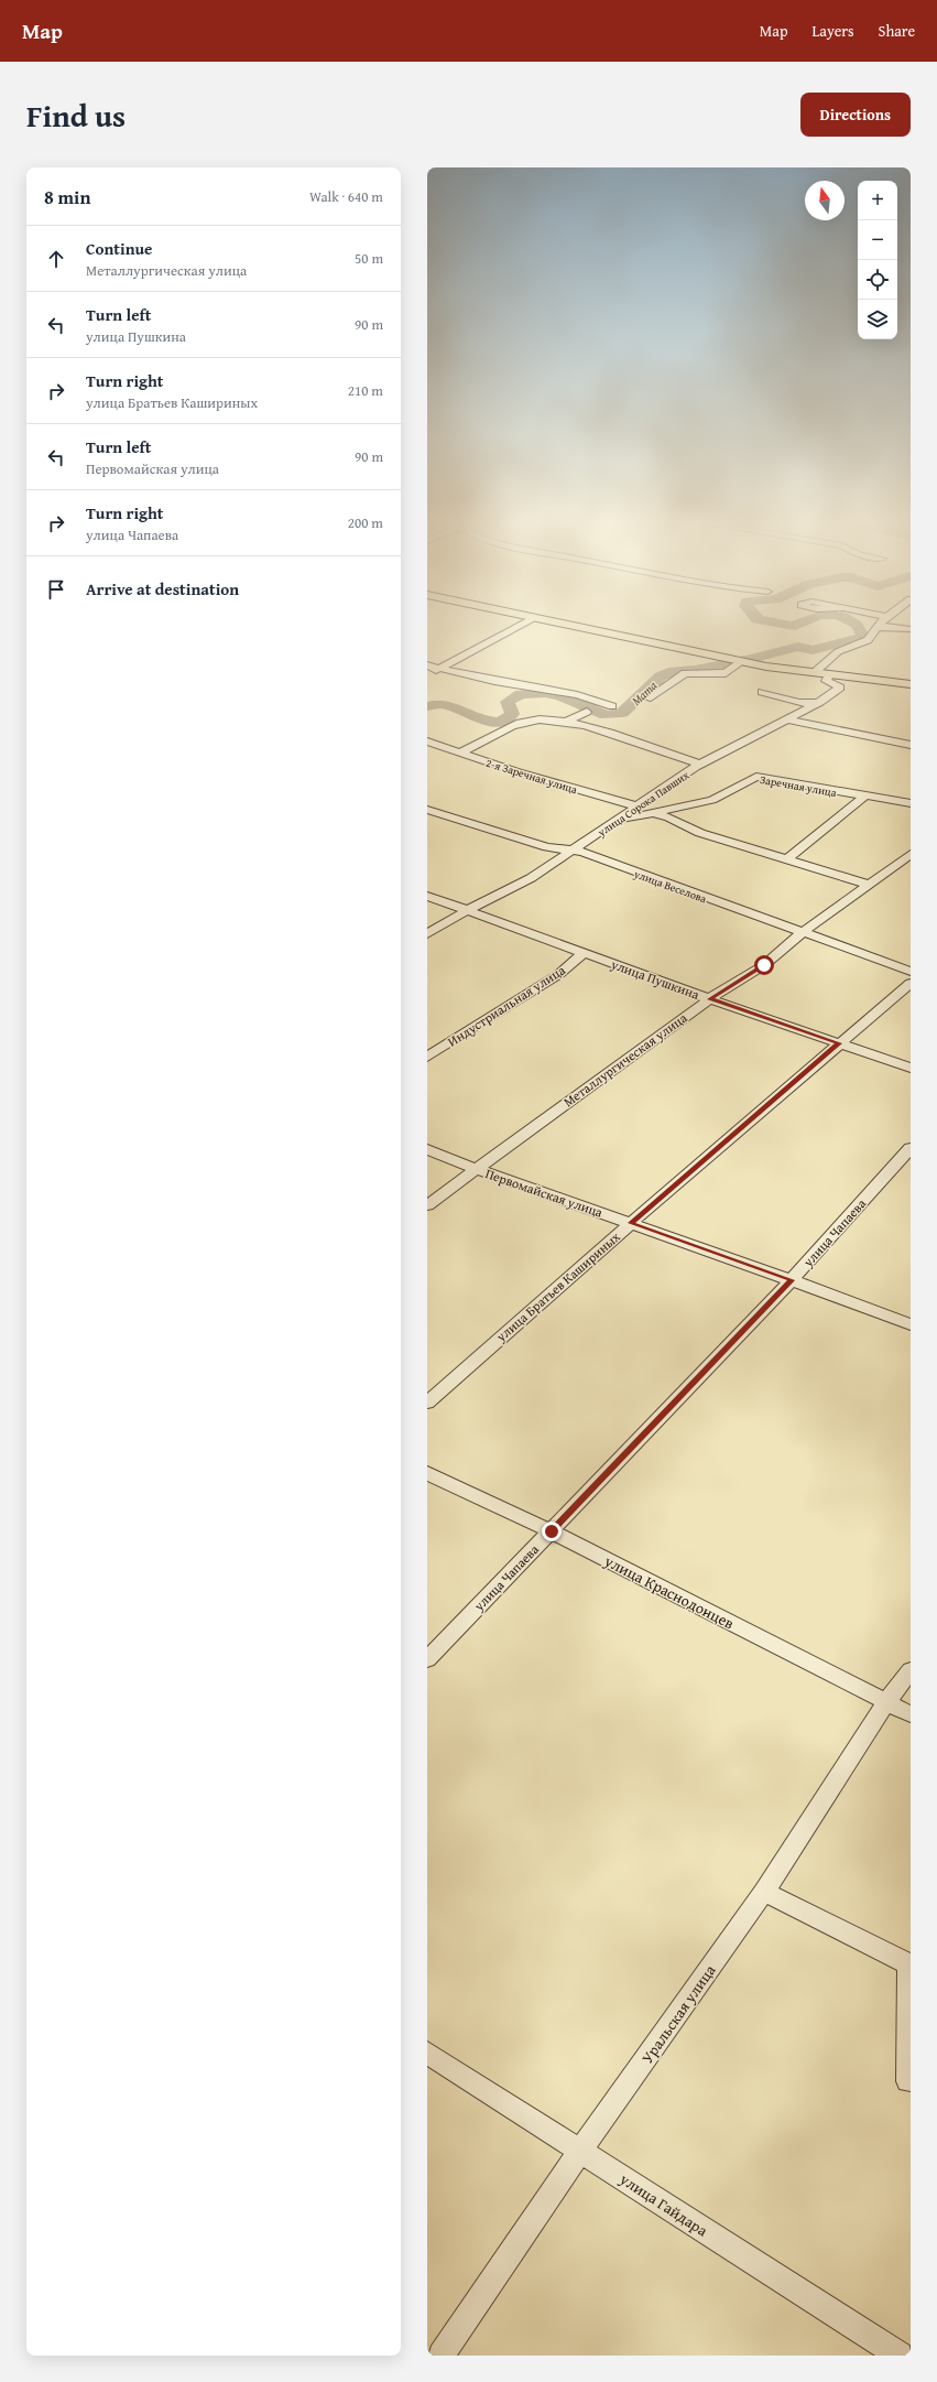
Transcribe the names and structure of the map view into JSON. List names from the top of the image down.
{
  "streets": {
    "street": [
      "2-я Заречная улица",
      "Заречная улица",
      "улица Сорока Павших",
      "улица Веселова",
      "улица Пушкина",
      "Индустриальная улица",
      "Металлургическая улица",
      "Первомайская улица",
      "улица Чапаева",
      "улица Братьев Кашириных",
      "улица Краснодонцев",
      "Уральская улица",
      "улица Гайдара"
    ]
  },
  "crossings": [
    ["2-я Заречная улица", "улица Сорока Павших"],
    ["Заречная улица", "улица Сорока Павших"],
    ["улица Сорока Павших", "улица Веселова"],
    ["улица Сорока Павших", "улица Пушкина"],
    ["улица Веселова", "Металлургическая улица"],
    ["улица Пушкина", "Индустриальная улица"],
    ["улица Пушкина", "Металлургическая улица"],
    ["улица Пушкина", "улица Братьев Кашириных"],
    ["Металлургическая улица", "Первомайская улица"],
    ["Первомайская улица", "улица Чапаева"],
    ["Первомайская улица", "улица Братьев Кашириных"],
    ["улица Чапаева", "улица Краснодонцев"],
    ["улица Краснодонцев", "Уральская улица"],
    ["Уральская улица", "улица Гайдара"]
  ],
  "water": ["Мата"],
  "north": "top",
  "page": {
    "header": "Map",
    "nav": ["Map", "Layers", "Share"],
    "title": "Find us",
    "buttons": "Directions",
    "heading": ["8 min", "Walk · 640 m"],
    "map_buttons": ["+", "−"],
    "list": [
      ["Continue", "Металлургическая улица", "50 m"],
      ["Turn left", "улица Пушкина", "90 m"],
      ["Turn right", "улица Братьев Кашириных", "210 m"],
      ["Turn left", "Первомайская улица", "90 m"],
      ["Turn right", "улица Чапаева", "200 m"],
      "Arrive at destination"
    ]
  }
}
